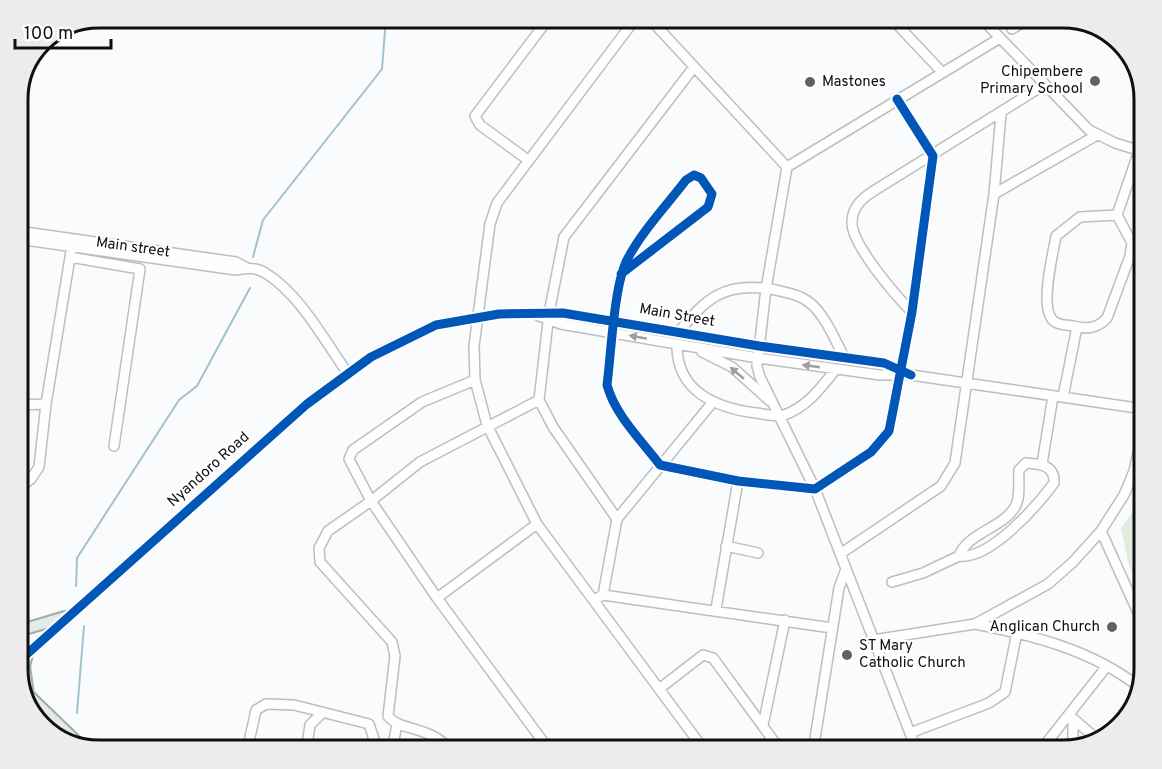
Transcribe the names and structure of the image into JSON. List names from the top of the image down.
{
  "streets": {
    "street": ["Main street", "Main Street", "Nyandoro Road"]
  },
  "crossings": [
    ["Main street", "Nyandoro Road"],
    ["Main Street", "Nyandoro Road"]
  ],
  "places": [
    "Chipembere Primary School",
    "Mastones",
    "Anglican Church",
    "ST Mary Catholic Church"
  ],
  "scale_bar": "100 m"
}
